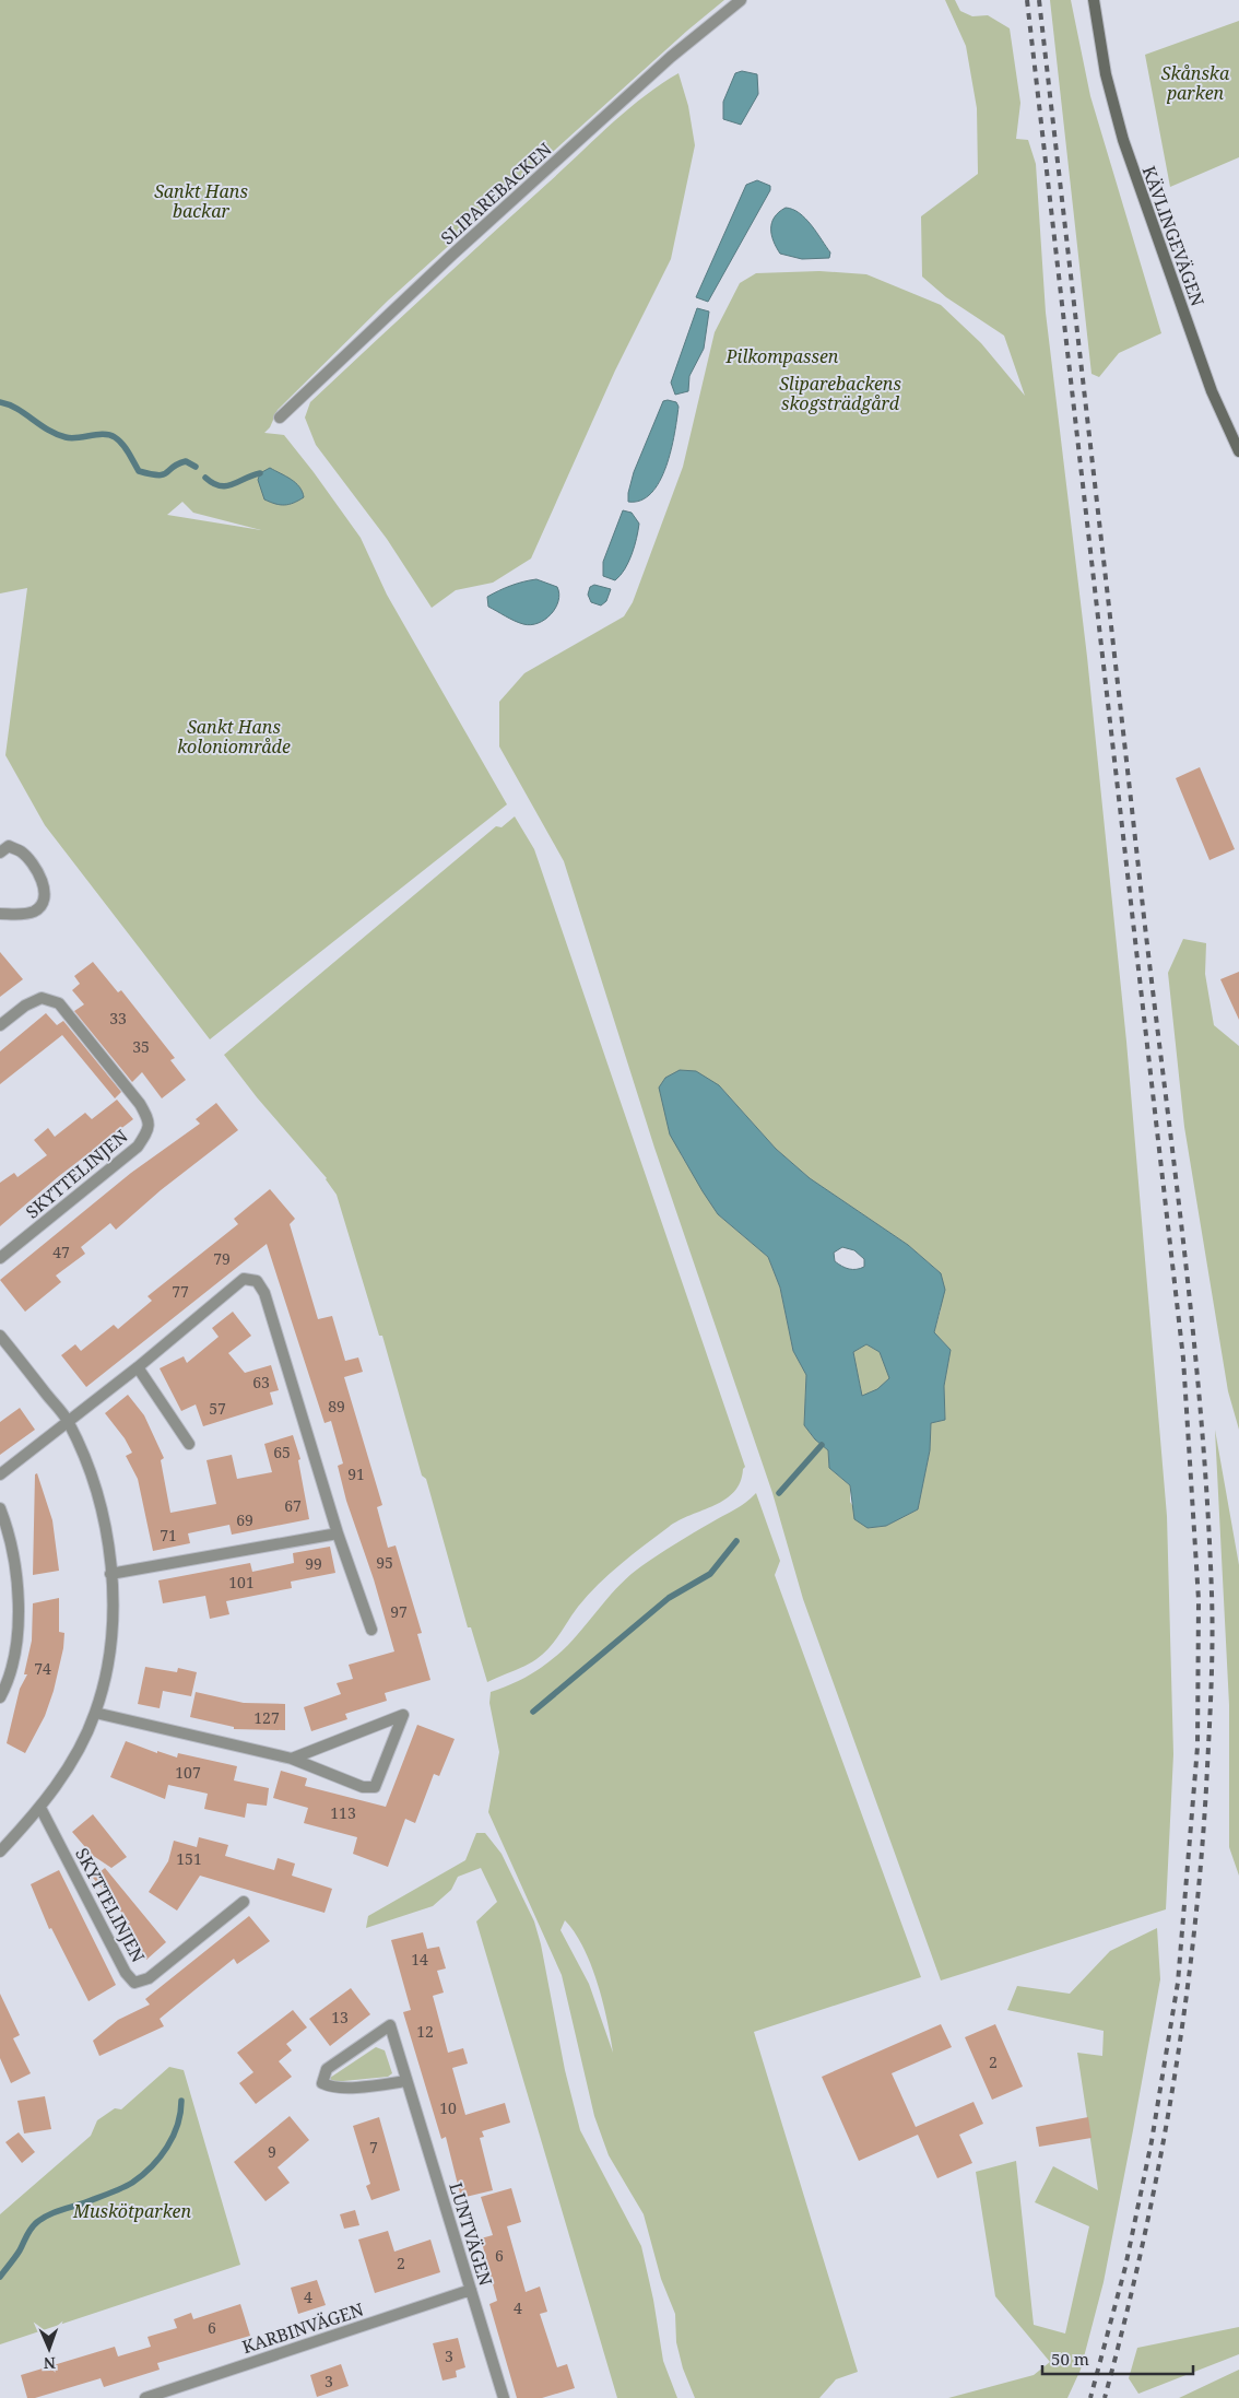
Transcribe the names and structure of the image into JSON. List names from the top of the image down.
{
  "streets": {
    "main road": ["KÄVLINGEVÄGEN"],
    "street": [
      "SLIPAREBACKEN",
      "SKYTTELINJEN",
      "LUNTVÄGEN",
      "KARBINVÄGEN"
    ]
  },
  "crossings": [
    ["LUNTVÄGEN", "KARBINVÄGEN"]
  ],
  "parks": [
    "Skånska parken",
    "Sankt Hans backar",
    "Pilkompassen",
    "Sliparebackens skogsträdgård",
    "Sankt Hans koloniområde",
    "Muskötparken"
  ],
  "house_numbers": [
    "33",
    "35",
    "47",
    "79",
    "77",
    "63",
    "89",
    "57",
    "65",
    "91",
    "67",
    "69",
    "71",
    "95",
    "99",
    "101",
    "97",
    "74",
    "127",
    "107",
    "113",
    "151",
    "14",
    "13",
    "12",
    "2",
    "10",
    "7",
    "9",
    "6",
    "2",
    "4",
    "4",
    "6",
    "3",
    "3"
  ],
  "scale_bar": "50 m",
  "north": "bottom"
}
